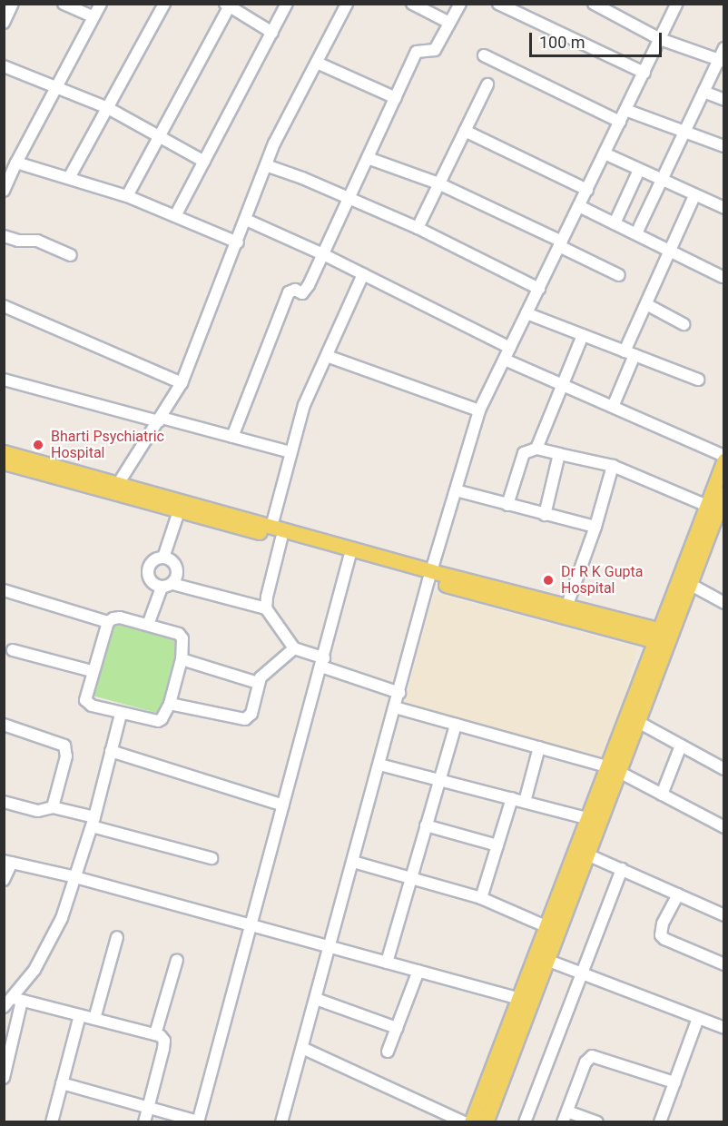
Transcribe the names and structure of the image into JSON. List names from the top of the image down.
{
  "places": ["Bharti Psychiatric Hospital", "Dr R K Gupta Hospital"],
  "scale_bar": "100 m"
}
